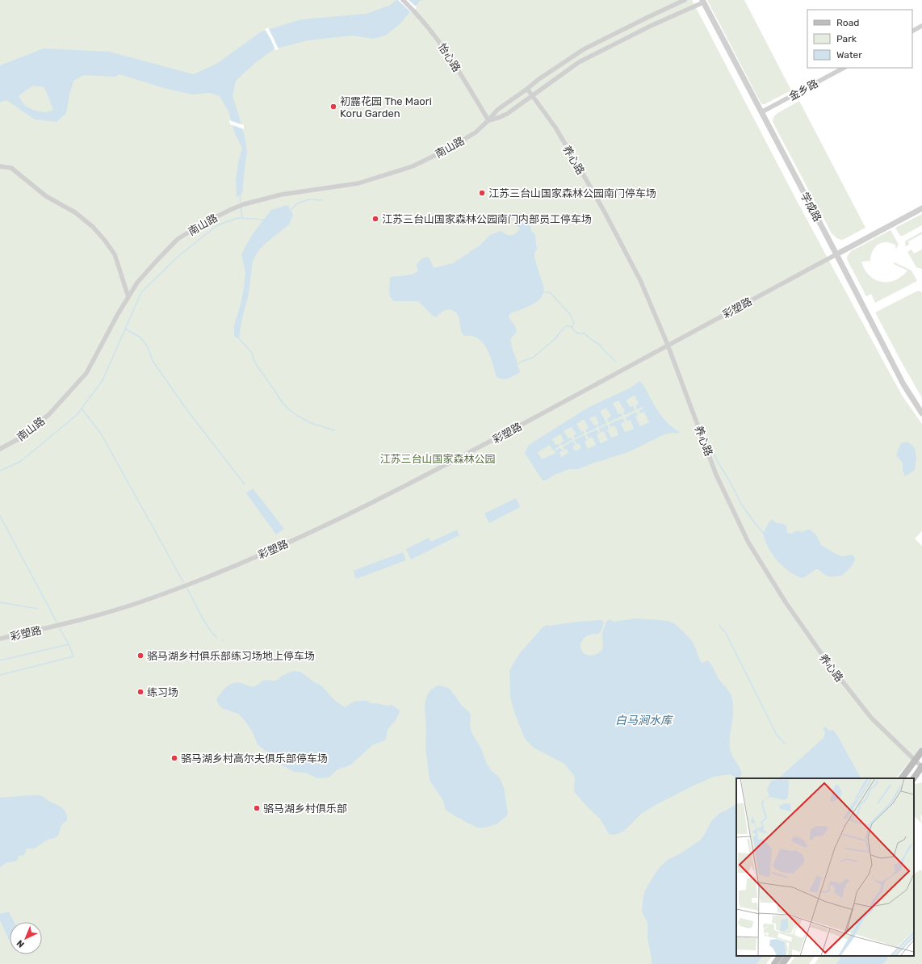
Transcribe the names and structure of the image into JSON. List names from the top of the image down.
{
  "streets": {
    "street": [
      "怡心路",
      "金乡路",
      "南山路",
      "养心路",
      "学成路",
      "彩塑路"
    ]
  },
  "crossings": [
    ["怡心路", "南山路"],
    ["金乡路", "学成路"],
    ["南山路", "养心路"],
    ["南山路", "学成路"],
    ["养心路", "彩塑路"],
    ["学成路", "彩塑路"]
  ],
  "water": ["白马涧水库"],
  "parks": ["江苏三台山国家森林公园"],
  "places": [
    "初露花园 The Maori Koru Garden",
    "江苏三台山国家森林公园南门停车场",
    "江苏三台山国家森林公园南门内部员工停车场",
    "骆马湖乡村俱乐部练习场地上停车场",
    "练习场",
    "骆马湖乡村高尔夫俱乐部停车场",
    "骆马湖乡村俱乐部"
  ],
  "legend": ["Road", "Park", "Water"],
  "north": "bottom left"
}
